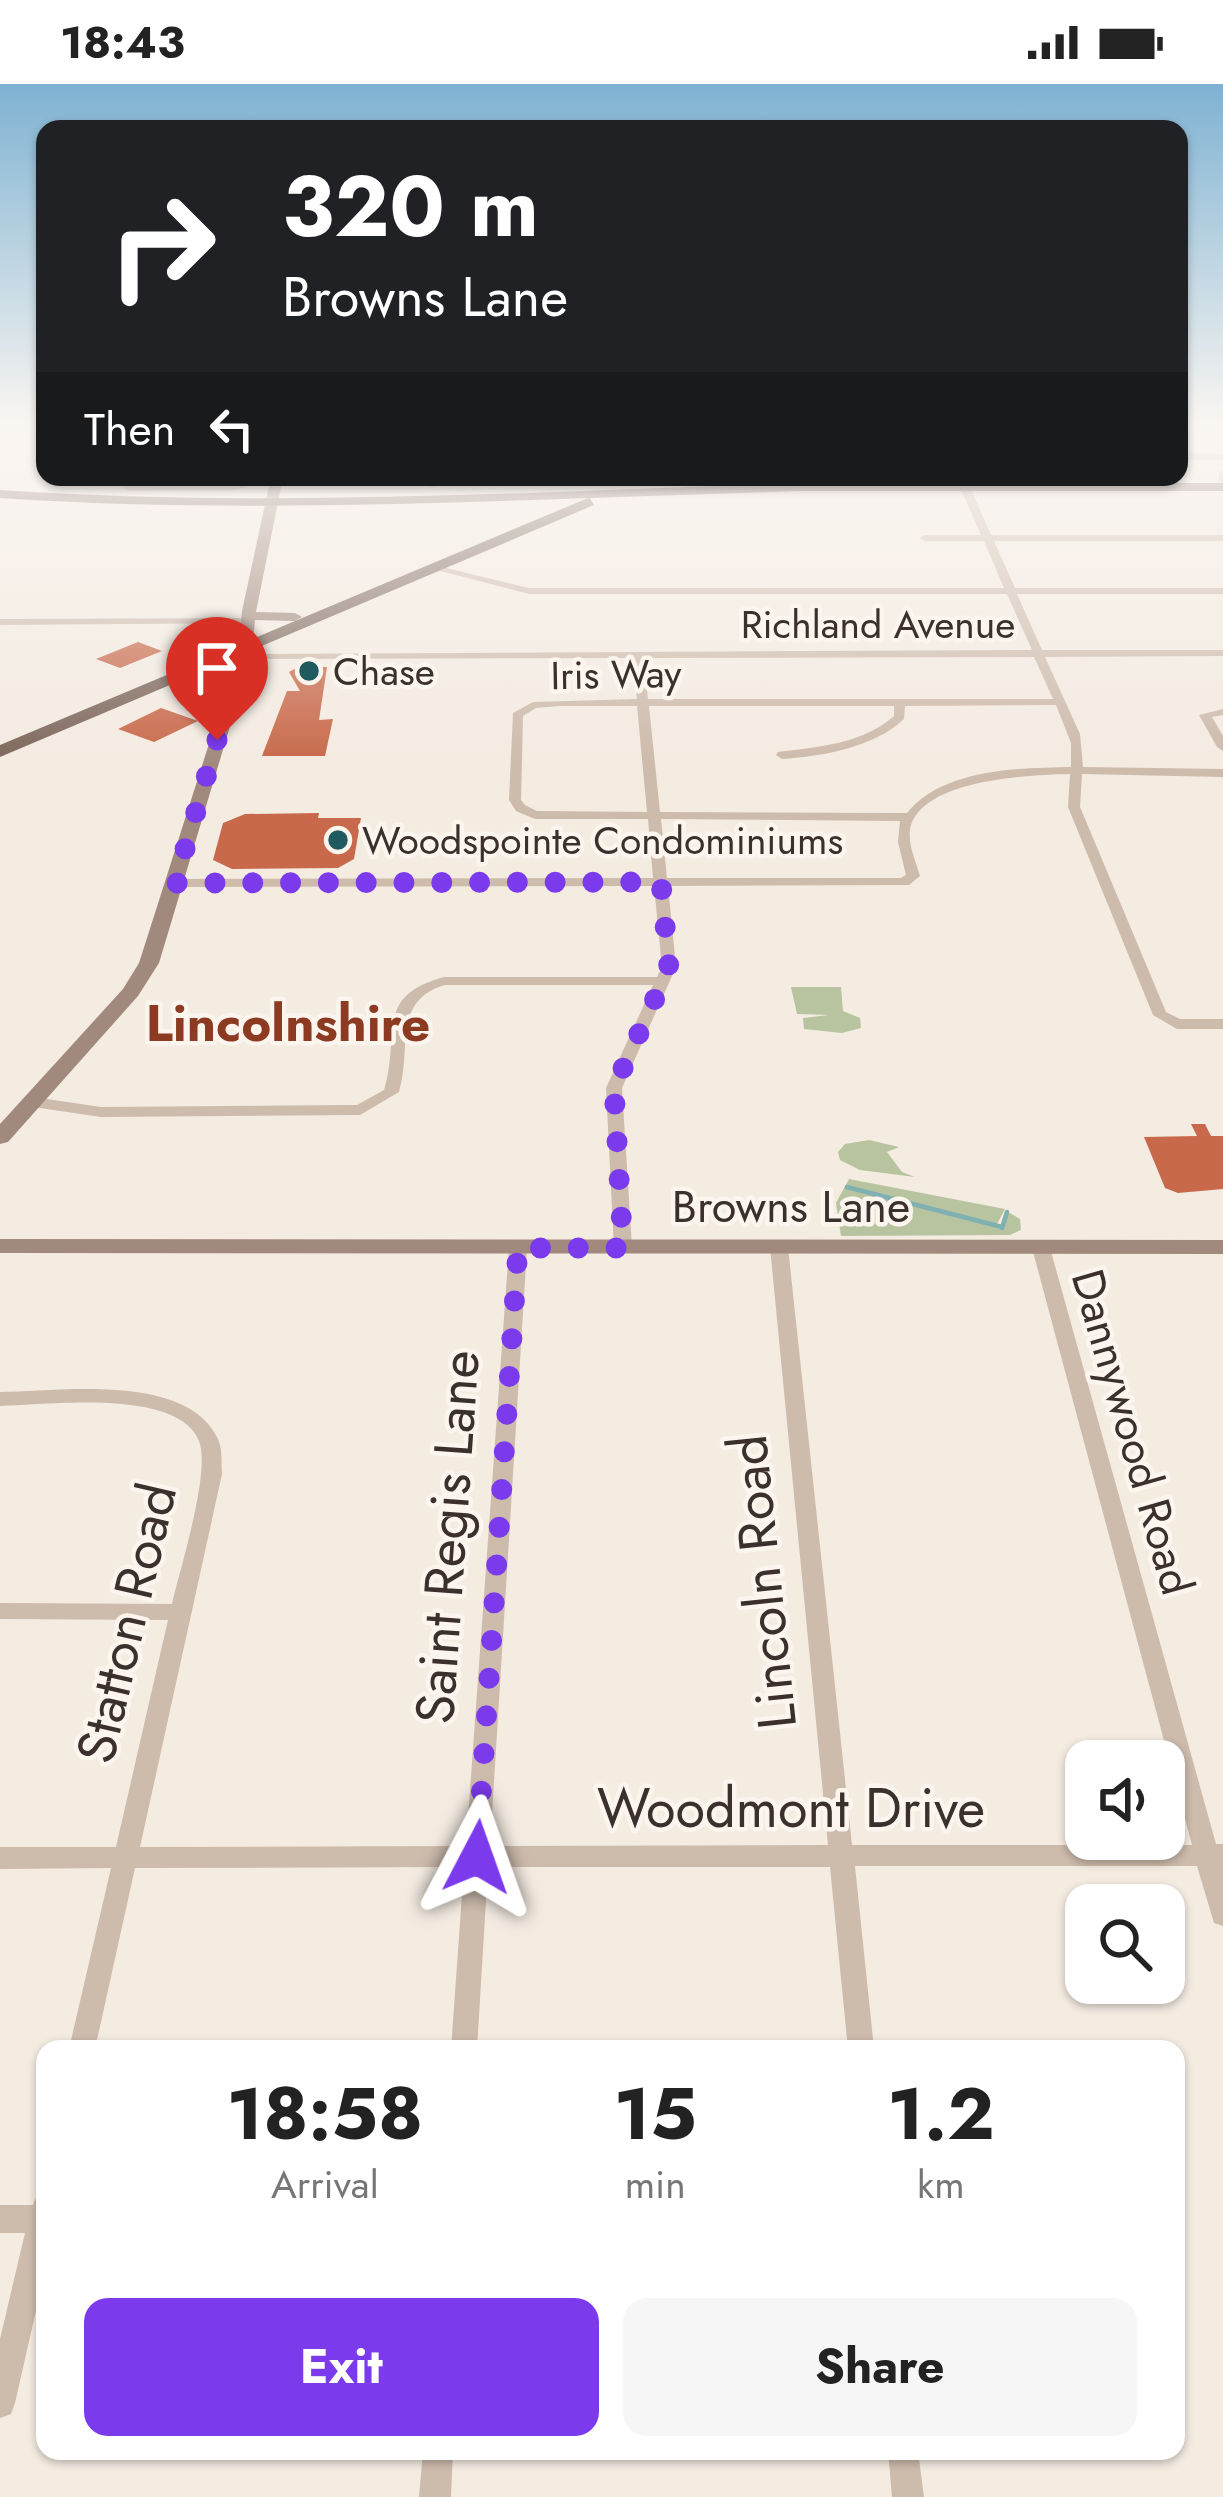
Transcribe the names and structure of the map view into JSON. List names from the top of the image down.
{
  "streets": {
    "street": [
      "Richland Avenue",
      "Iris Way",
      "Browns Lane",
      "Dannywood Road",
      "Saint Regis Lane",
      "Lincoln Road",
      "Statton Road",
      "Woodmont Drive"
    ]
  },
  "crossings": [
    ["Browns Lane", "Dannywood Road"],
    ["Browns Lane", "Saint Regis Lane"],
    ["Browns Lane", "Lincoln Road"],
    ["Dannywood Road", "Woodmont Drive"],
    ["Saint Regis Lane", "Woodmont Drive"],
    ["Lincoln Road", "Woodmont Drive"],
    ["Statton Road", "Woodmont Drive"]
  ],
  "districts": ["Lincolnshire"],
  "places": ["Chase", "Woodspointe Condominiums"],
  "page": {
    "status": "18:43",
    "turn": ["320 m", "Browns Lane"],
    "then": "Then",
    "eta": [
      "18:58",
      "Arrival",
      "15",
      "min",
      "1.2",
      "km"
    ],
    "buttons": ["Exit", "Share"]
  }
}
